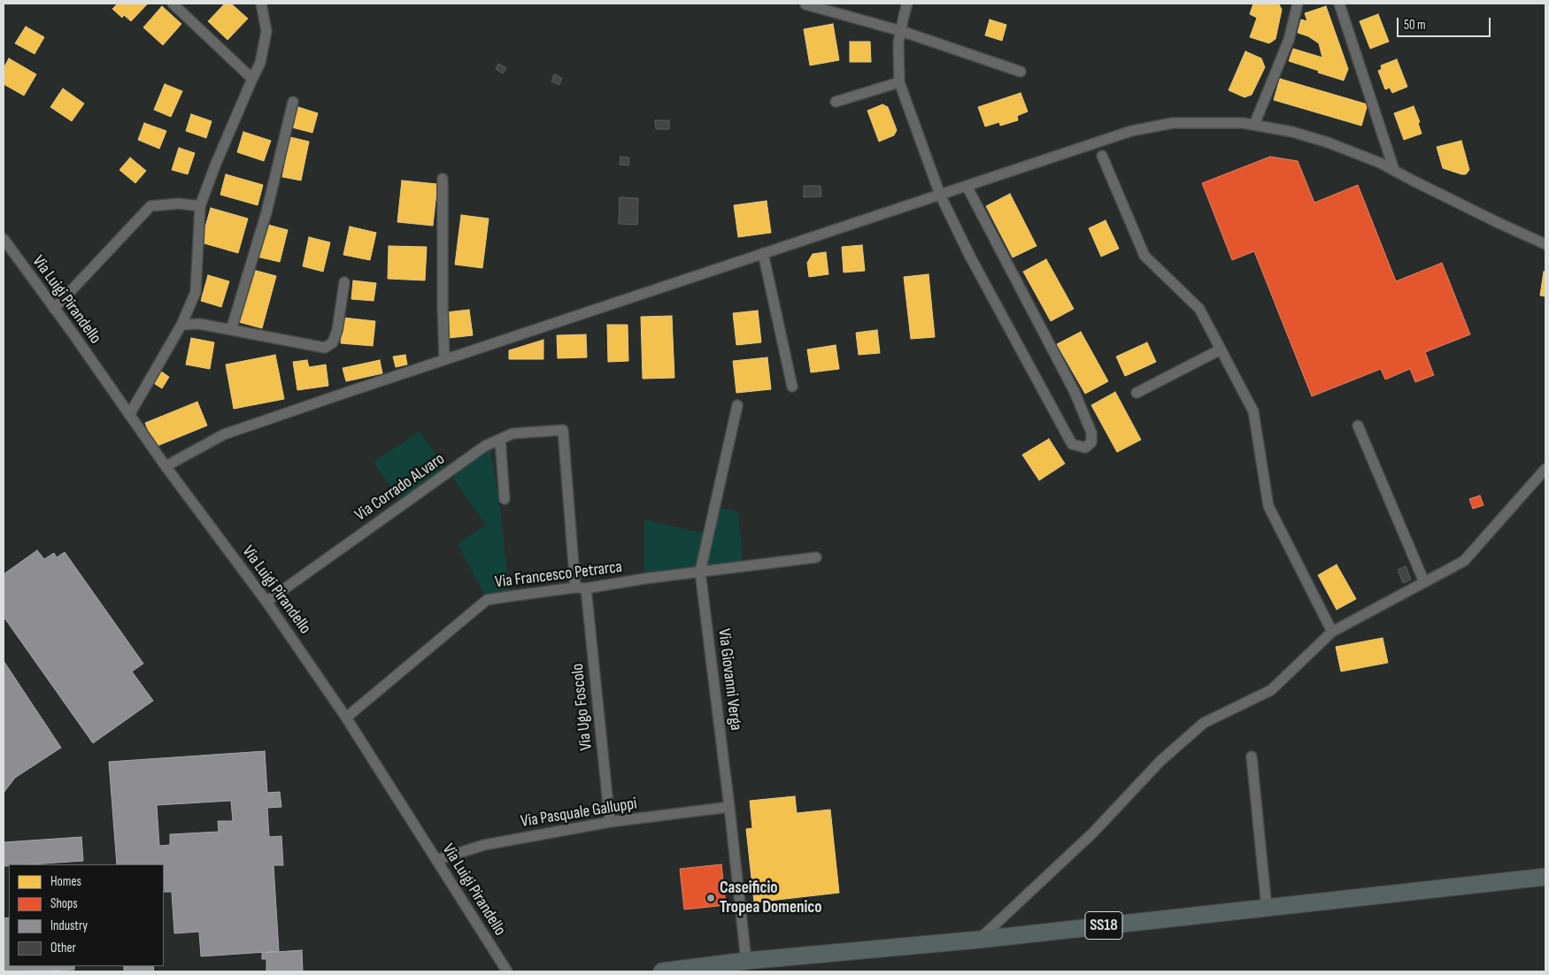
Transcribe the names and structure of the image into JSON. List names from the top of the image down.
{
  "streets": {
    "main road": ["SS18"],
    "street": [
      "Via Luigi Pirandello",
      "Via Corrado ALvaro",
      "Via Francesco Petrarca",
      "Via Giovanni Verga",
      "Via Ugo Foscolo",
      "Via Pasquale Galluppi"
    ]
  },
  "crossings": [
    ["Via Luigi Pirandello", "Via Corrado ALvaro"],
    ["Via Luigi Pirandello", "Via Francesco Petrarca"],
    ["Via Luigi Pirandello", "Via Pasquale Galluppi"],
    ["Via Corrado ALvaro", "Via Francesco Petrarca"],
    ["Via Francesco Petrarca", "Via Giovanni Verga"],
    ["Via Francesco Petrarca", "Via Ugo Foscolo"],
    ["Via Giovanni Verga", "Via Pasquale Galluppi"],
    ["Via Giovanni Verga", "SS18"],
    ["Via Ugo Foscolo", "Via Pasquale Galluppi"]
  ],
  "places": ["Caseificio Tropea Domenico"],
  "legend": [
    "Homes",
    "Shops",
    "Industry",
    "Other"
  ],
  "scale_bar": "50 m"
}
